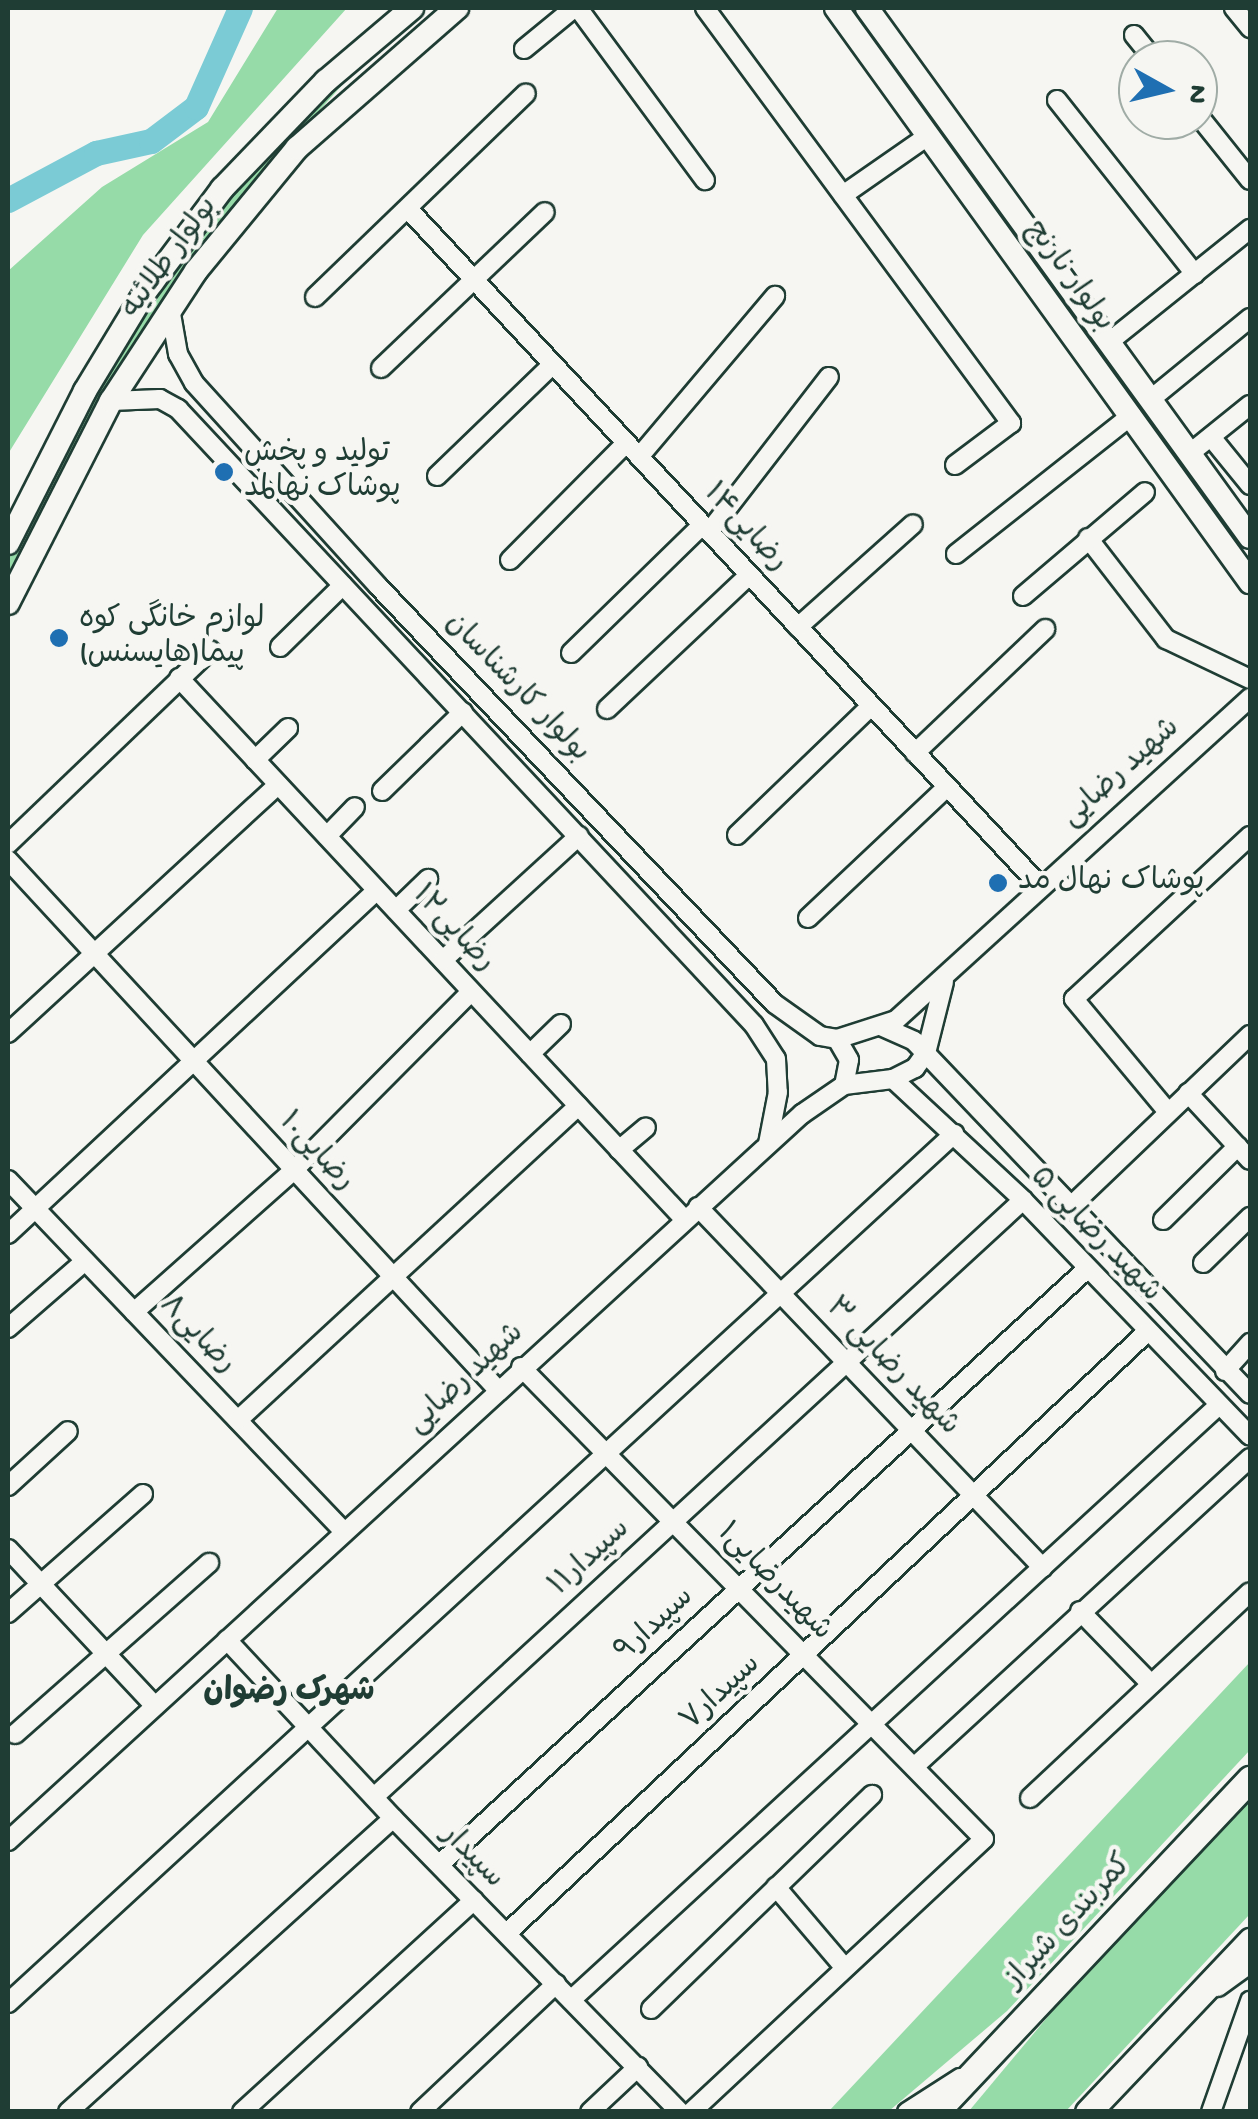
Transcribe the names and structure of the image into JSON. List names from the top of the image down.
{
  "streets": {
    "highway": ["کمربندی شیراز"],
    "main road": ["بولوار طلائیه", "بولوار نارنج"],
    "street": [
      "رضایی۱۴",
      "بولوار کارشناسان",
      "شهید رضایی",
      "رضایی۱۲",
      "رضایی۱۰",
      "شهید رضایی ۵",
      "رضایی۸",
      "شهید رضایی ۳",
      "سپیدار۱۱",
      "شهیدرضایی۱",
      "سپیدار۹",
      "سپیدار۷",
      "سپیدار"
    ]
  },
  "crossings": [
    ["بولوار طلائیه", "بولوار کارشناسان"],
    ["رضایی۱۴", "شهید رضایی"],
    ["بولوار کارشناسان", "شهید رضایی"],
    ["شهید رضایی", "رضایی۱۲"],
    ["شهید رضایی", "رضایی۱۰"],
    ["شهید رضایی", "شهید رضایی ۵"],
    ["شهید رضایی", "رضایی۸"],
    ["شهید رضایی", "شهید رضایی ۳"],
    ["شهید رضایی", "شهیدرضایی۱"],
    ["شهید رضایی", "سپیدار"],
    ["رضایی۱۲", "شهید رضایی ۳"],
    ["شهید رضایی ۵", "سپیدار۱۱"],
    ["شهید رضایی ۵", "سپیدار۹"],
    ["شهید رضایی ۵", "سپیدار۷"],
    ["شهید رضایی ۳", "سپیدار۱۱"],
    ["شهید رضایی ۳", "سپیدار۹"],
    ["شهید رضایی ۳", "سپیدار۷"],
    ["سپیدار۱۱", "شهیدرضایی۱"],
    ["سپیدار۱۱", "سپیدار"],
    ["شهیدرضایی۱", "سپیدار۹"],
    ["شهیدرضایی۱", "سپیدار۷"],
    ["سپیدار۹", "سپیدار"],
    ["سپیدار۷", "سپیدار"]
  ],
  "districts": ["شهرک رضوان"],
  "places": ["تولید و پخش پوشاک نهالمد", "لوازم خانگی کوه پیما(هایسنس)", "پوشاک نهال مد"],
  "north": "right"
}
